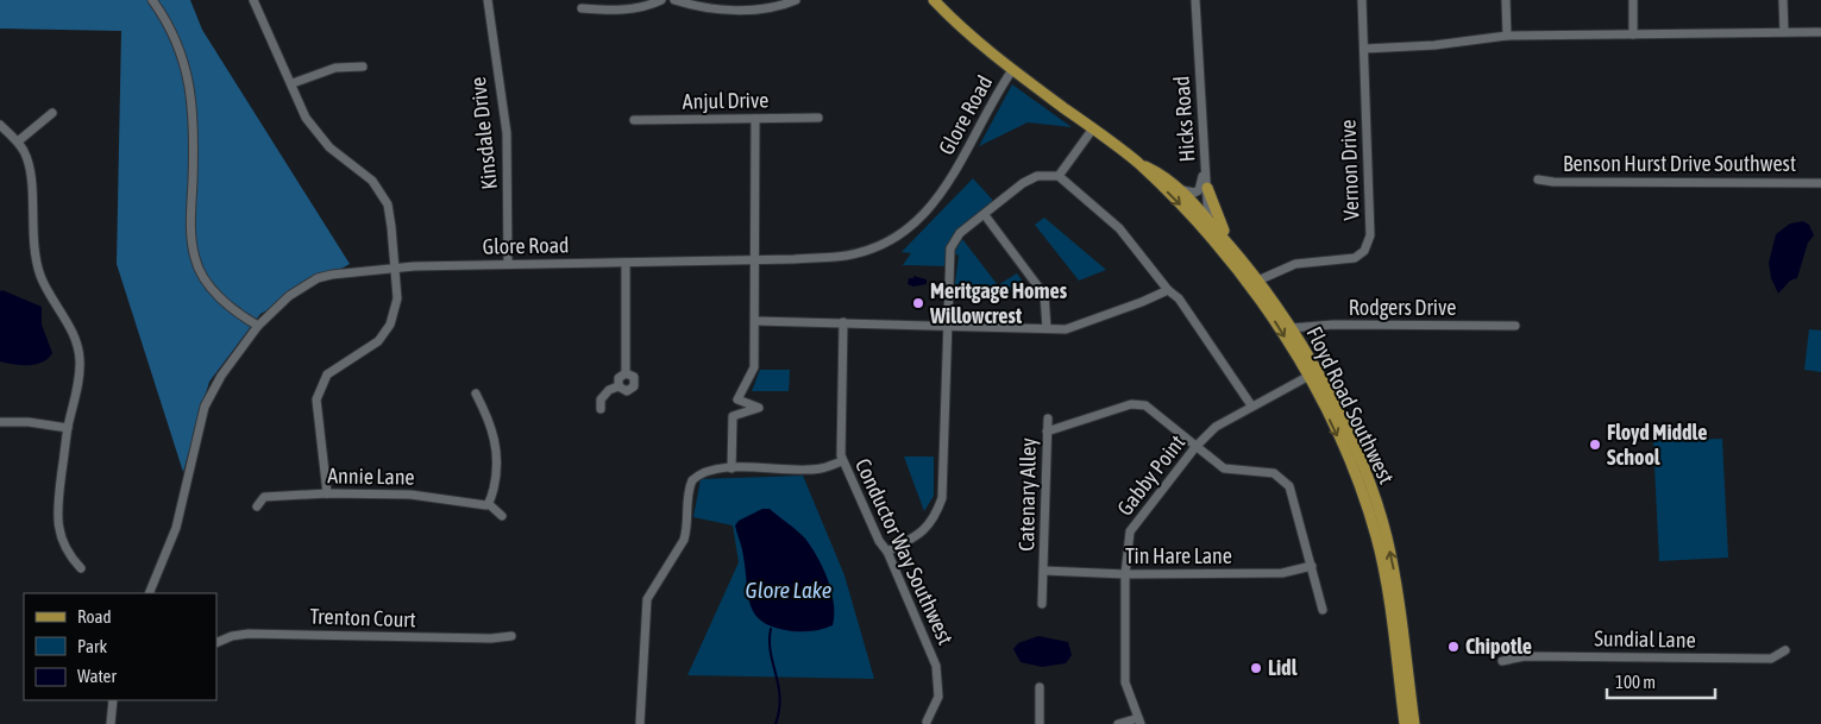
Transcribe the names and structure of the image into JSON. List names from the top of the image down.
{
  "streets": {
    "main road": ["Floyd Road Southwest"],
    "street": [
      "Anjul Drive",
      "Glore Road",
      "Hicks Road",
      "Kinsdale Drive",
      "Benson Hurst Drive Southwest",
      "Vernon Drive",
      "Rodgers Drive",
      "Gabby Point",
      "Annie Lane",
      "Catenary Alley",
      "Conductor Way Southwest",
      "Tin Hare Lane",
      "Trenton Court",
      "Sundial Lane"
    ]
  },
  "crossings": [
    ["Glore Road", "Kinsdale Drive"],
    ["Glore Road", "Floyd Road Southwest"],
    ["Hicks Road", "Floyd Road Southwest"],
    ["Vernon Drive", "Floyd Road Southwest"],
    ["Rodgers Drive", "Floyd Road Southwest"],
    ["Floyd Road Southwest", "Gabby Point"],
    ["Gabby Point", "Tin Hare Lane"],
    ["Catenary Alley", "Tin Hare Lane"]
  ],
  "water": ["Glore Lake"],
  "places": [
    "Meritgage Homes Willowcrest",
    "Floyd Middle School",
    "Chipotle",
    "Lidl"
  ],
  "legend": ["Road", "Park", "Water"],
  "scale_bar": "100 m"
}
